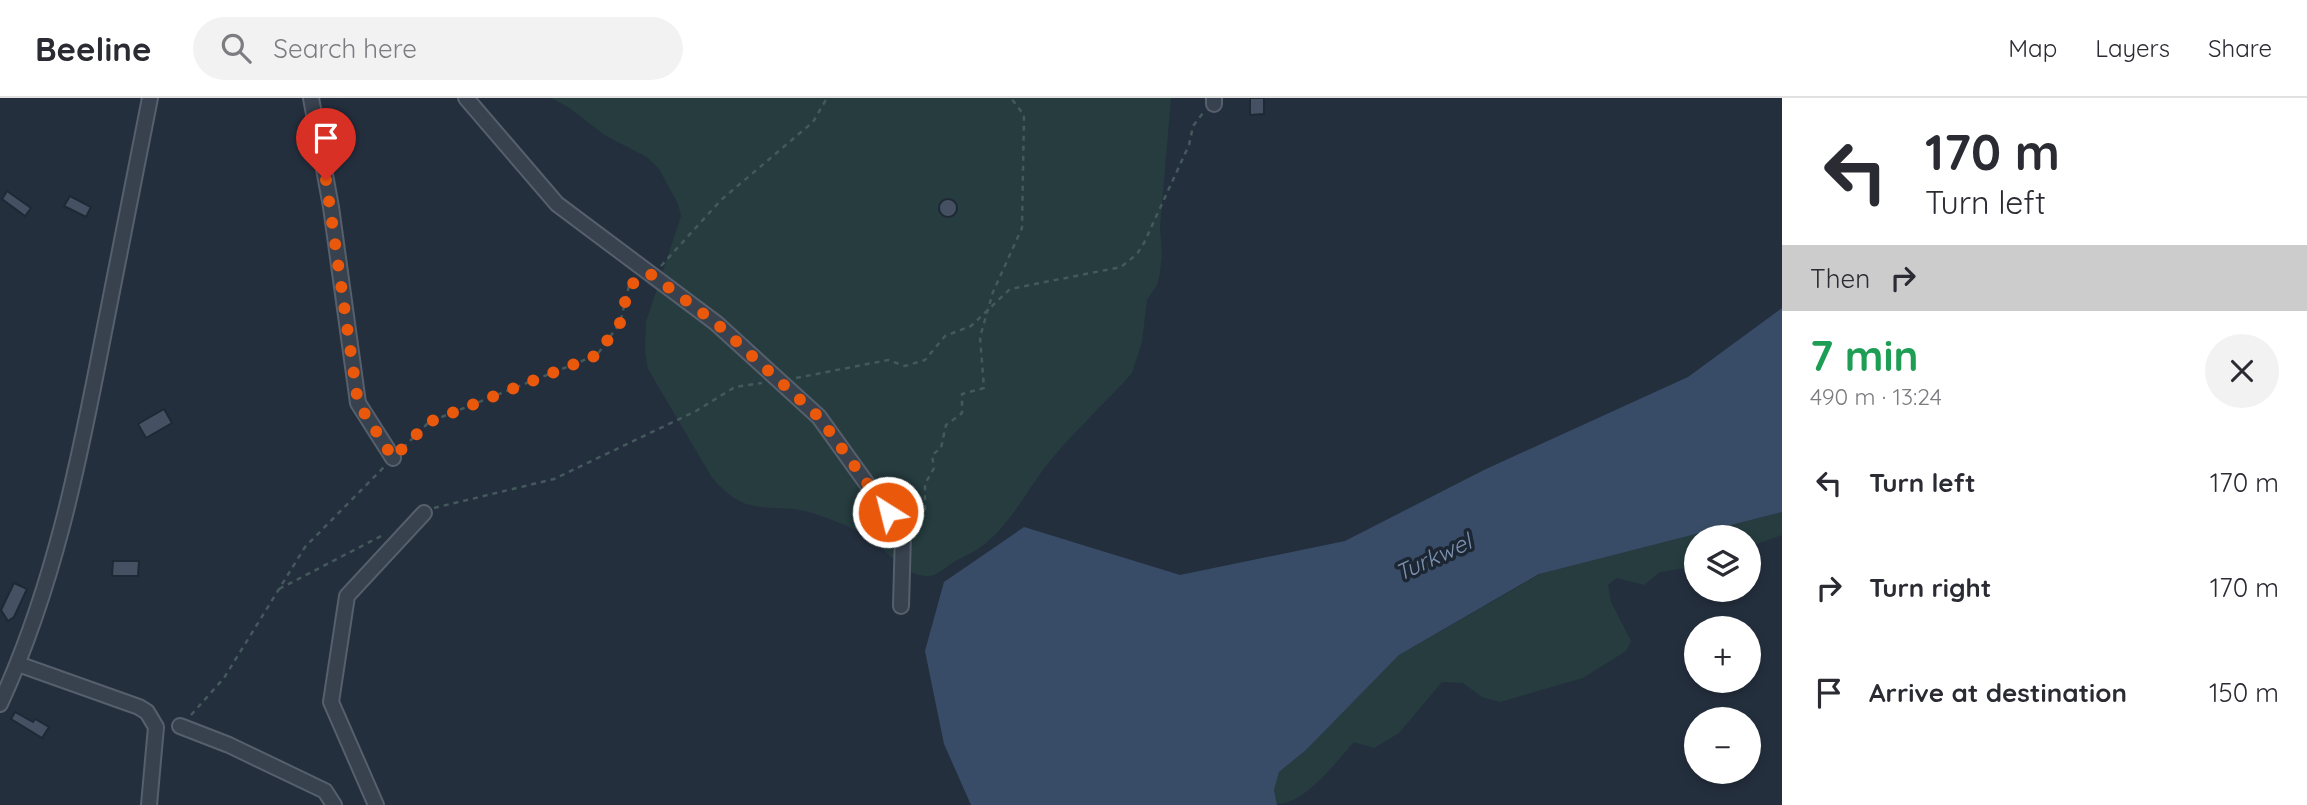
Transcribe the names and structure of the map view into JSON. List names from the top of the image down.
{
  "water": ["Turkwel"],
  "page": {
    "header": "Beeline",
    "search": "Search here",
    "nav": ["Map", "Layers", "Share"],
    "turn": ["170 m", "Turn left"],
    "then": "Then",
    "heading": ["7 min", "490 m · 13:24"],
    "list": [
      {
        "name": "Turn left",
        "value": "170 m"
      },
      {
        "name": "Turn right",
        "value": "170 m"
      },
      {
        "name": "Arrive at destination",
        "value": "150 m"
      }
    ],
    "map_buttons": ["+", "−"]
  }
}
